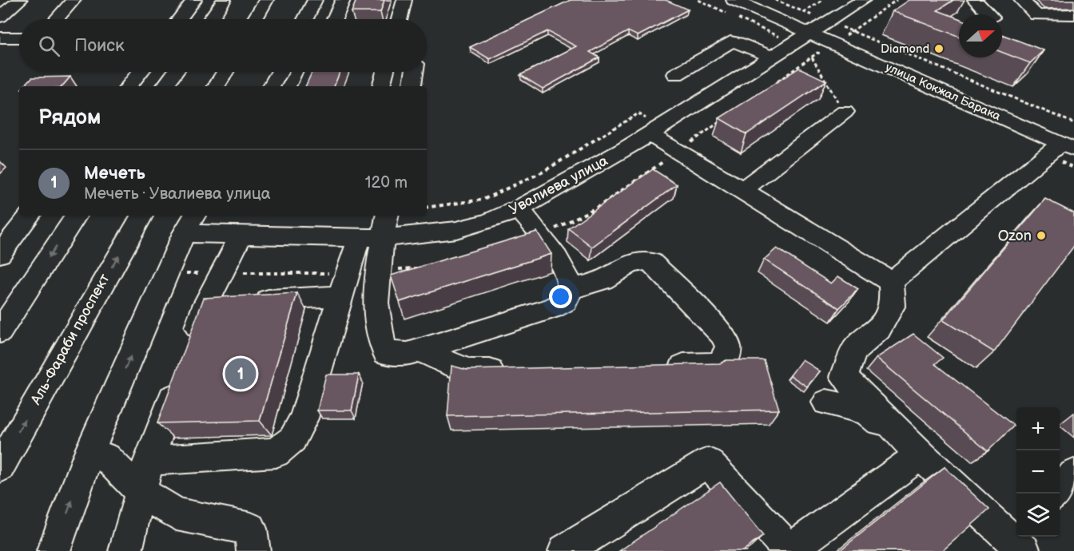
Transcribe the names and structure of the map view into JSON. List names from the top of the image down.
{
  "streets": {
    "street": ["улица Кокжал Барака", "Увалиева улица", "Аль-Фараби проспект"]
  },
  "crossings": [
    ["улица Кокжал Барака", "Увалиева улица"]
  ],
  "places": ["Diamond", "Ozon"],
  "north": "right",
  "page": {
    "search": "Поиск",
    "heading": "Рядом",
    "list": [
      {
        "mark": "1",
        "name": "Мечеть",
        "note": "Мечеть · Увалиева улица",
        "value": "120 m"
      }
    ],
    "pins": "1",
    "map_buttons": ["+", "−"]
  }
}
